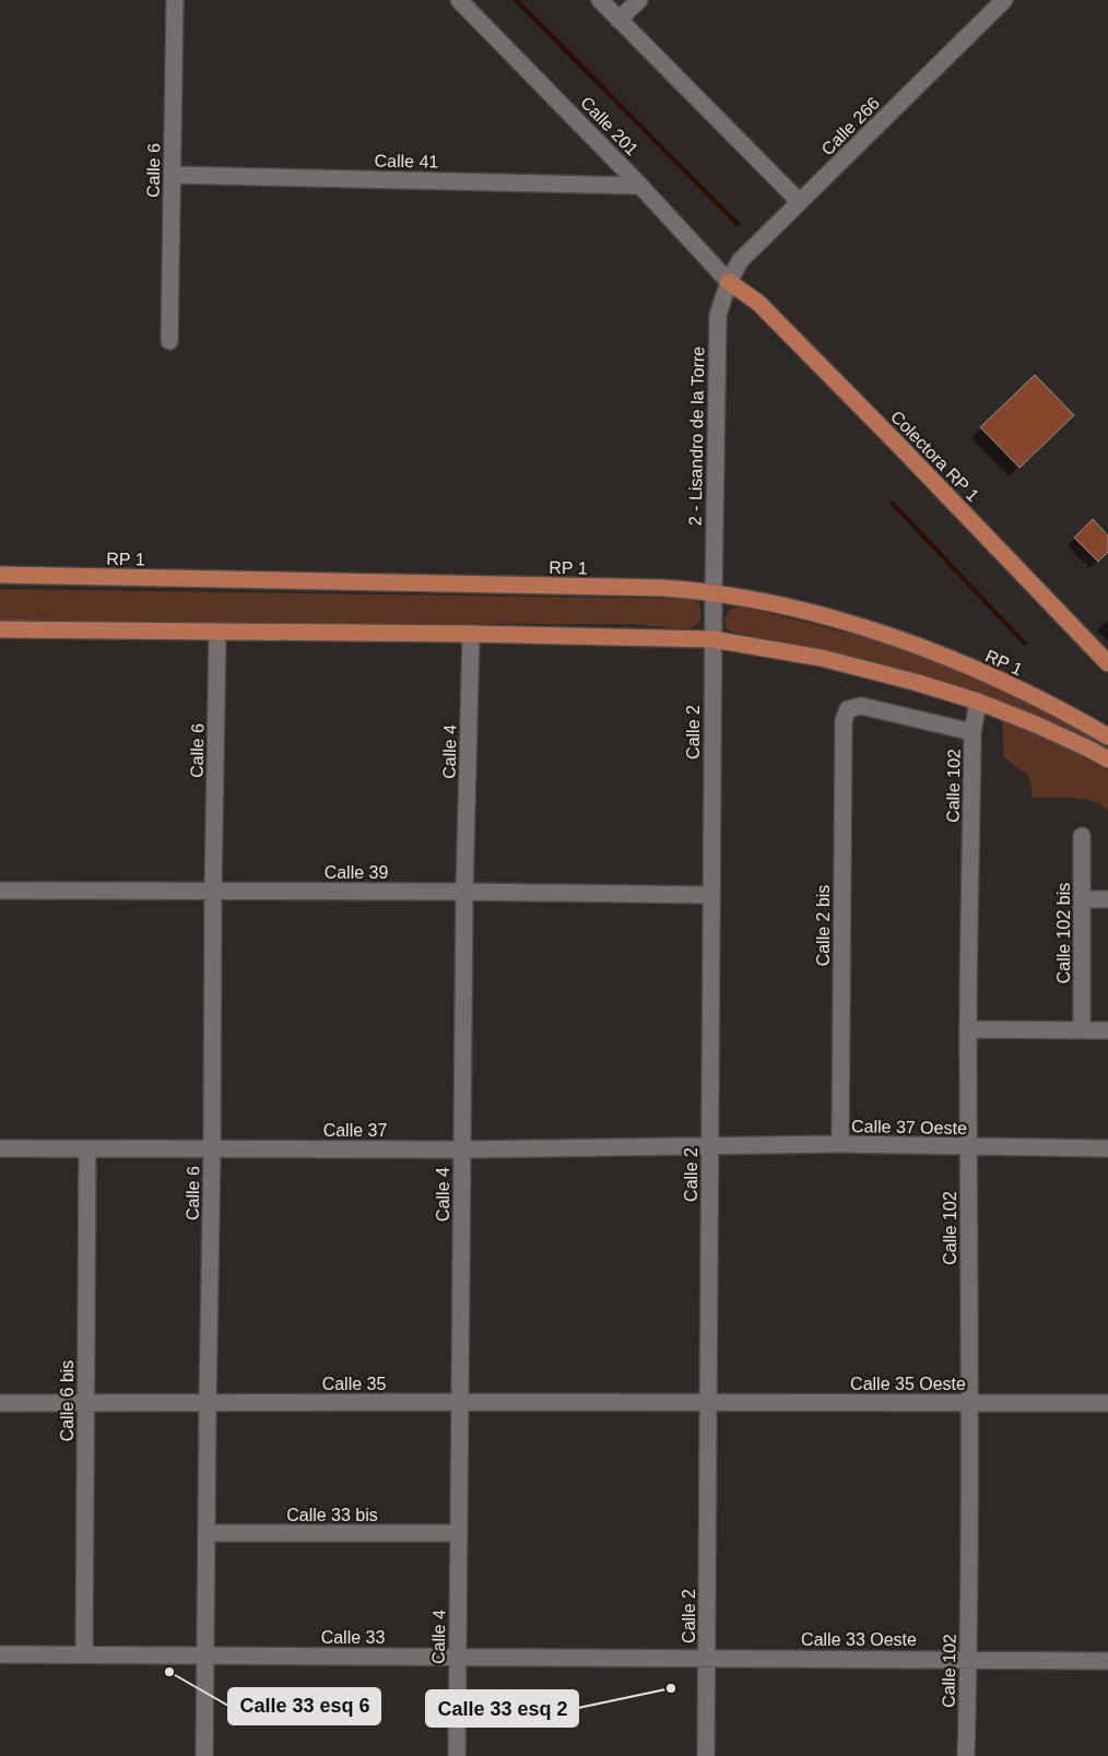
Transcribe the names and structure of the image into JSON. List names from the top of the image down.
{
  "streets": {
    "main road": ["Colectora RP 1", "RP 1"],
    "street": [
      "Calle 201",
      "Calle 266",
      "Calle 41",
      "Calle 6",
      "2 - Lisandro de la Torre",
      "Calle 2",
      "Calle 4",
      "Calle 102",
      "Calle 39",
      "Calle 2 bis",
      "Calle 102 bis",
      "Calle 37 Oeste",
      "Calle 37",
      "Calle 35",
      "Calle 35 Oeste",
      "Calle 6 bis",
      "Calle 33 bis",
      "Calle 33",
      "Calle 33 Oeste"
    ]
  },
  "crossings": [
    ["Calle 201", "Calle 266"],
    ["Calle 201", "Calle 41"],
    ["Calle 201", "2 - Lisandro de la Torre"],
    ["Calle 201", "Colectora RP 1"],
    ["Calle 266", "2 - Lisandro de la Torre"],
    ["Calle 266", "Colectora RP 1"],
    ["Calle 41", "Calle 6"],
    ["Calle 6", "Calle 39"],
    ["Calle 6", "Calle 37"],
    ["Calle 6", "Calle 35"],
    ["Calle 6", "Calle 33 bis"],
    ["Calle 6", "Calle 33"],
    ["2 - Lisandro de la Torre", "Colectora RP 1"],
    ["2 - Lisandro de la Torre", "RP 1"],
    ["2 - Lisandro de la Torre", "Calle 2"],
    ["RP 1", "Calle 2"],
    ["Calle 2", "Calle 39"],
    ["Calle 2", "Calle 37 Oeste"],
    ["Calle 2", "Calle 37"],
    ["Calle 2", "Calle 35"],
    ["Calle 2", "Calle 35 Oeste"],
    ["Calle 2", "Calle 33"],
    ["Calle 2", "Calle 33 Oeste"],
    ["Calle 4", "Calle 39"],
    ["Calle 4", "Calle 37"],
    ["Calle 4", "Calle 35"],
    ["Calle 4", "Calle 33 bis"],
    ["Calle 4", "Calle 33"],
    ["Calle 102", "Calle 2 bis"],
    ["Calle 102", "Calle 37 Oeste"],
    ["Calle 102", "Calle 35 Oeste"],
    ["Calle 102", "Calle 33 Oeste"],
    ["Calle 2 bis", "Calle 37 Oeste"],
    ["Calle 37 Oeste", "Calle 37"],
    ["Calle 37", "Calle 6 bis"],
    ["Calle 35", "Calle 35 Oeste"],
    ["Calle 35", "Calle 6 bis"],
    ["Calle 6 bis", "Calle 33"],
    ["Calle 33", "Calle 33 Oeste"]
  ],
  "places": ["Calle 33 esq 6", "Calle 33 esq 2"]
}
